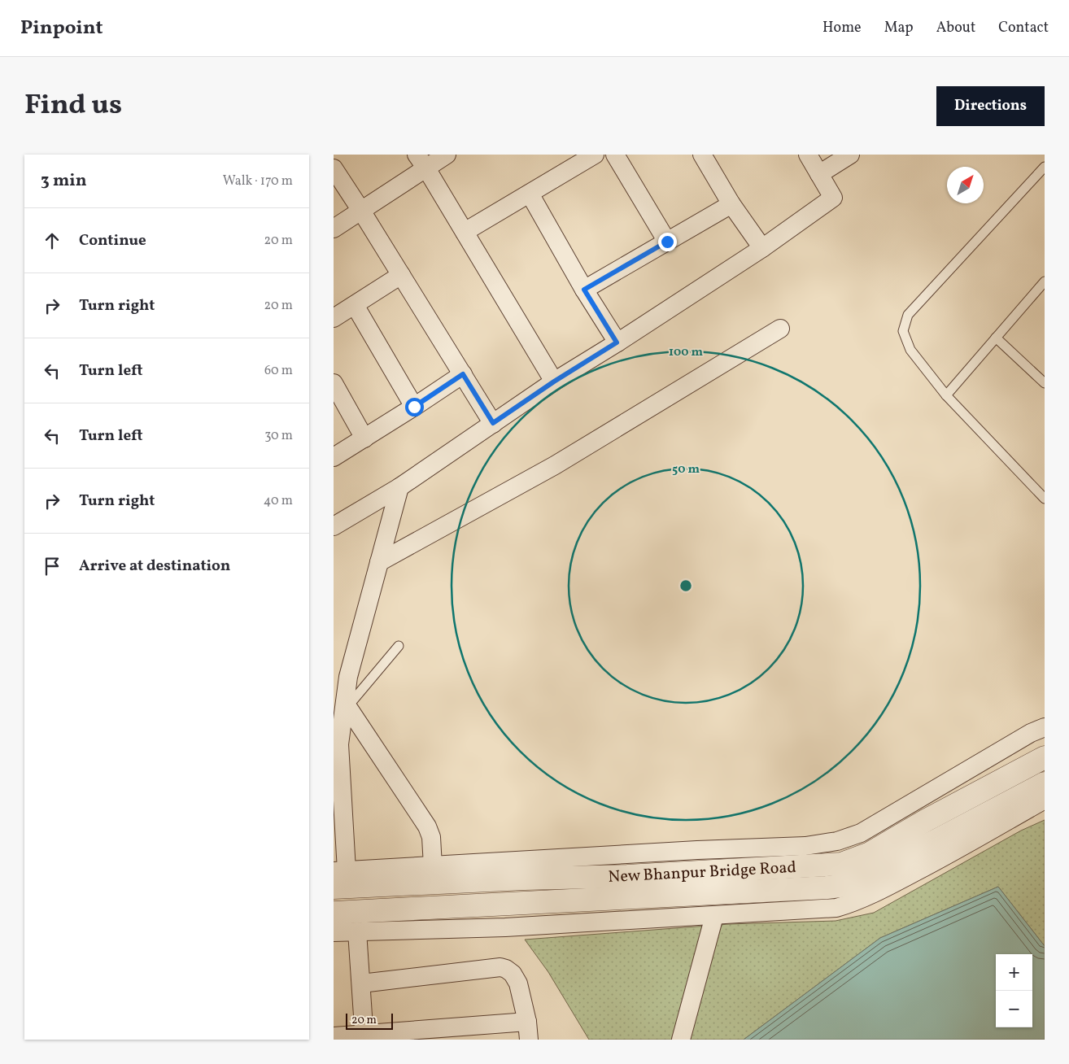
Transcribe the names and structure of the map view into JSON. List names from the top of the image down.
{
  "streets": {
    "street": ["New Bhanpur Bridge Road"]
  },
  "scale_bar": "20 m",
  "north": "top right",
  "page": {
    "header": "Pinpoint",
    "nav": [
      "Home",
      "Map",
      "About",
      "Contact"
    ],
    "title": "Find us",
    "buttons": "Directions",
    "heading": ["3 min", "Walk · 170 m"],
    "list": [
      ["Continue", "20 m"],
      ["Turn right", "20 m"],
      ["Turn left", "60 m"],
      ["Turn left", "30 m"],
      ["Turn right", "40 m"],
      "Arrive at destination"
    ],
    "map_buttons": ["+", "−"],
    "scale": "20 m"
  },
  "rings": ["100 m", "50 m"]
}
